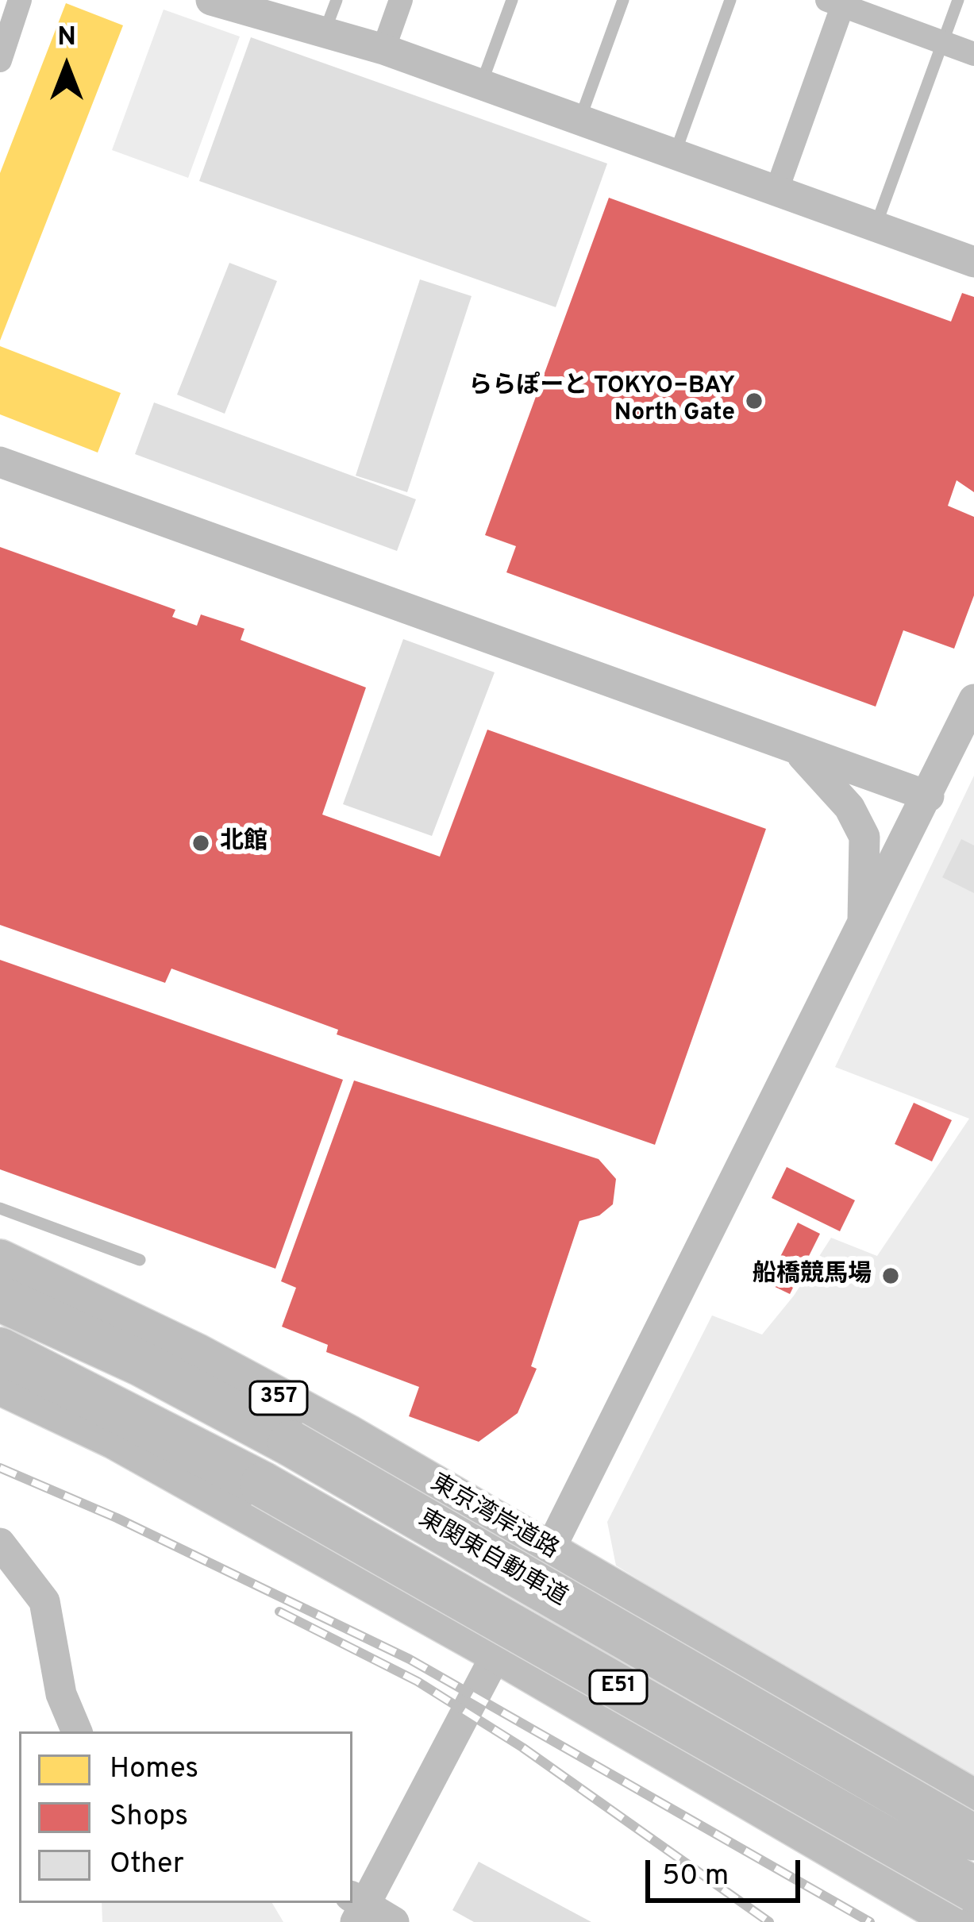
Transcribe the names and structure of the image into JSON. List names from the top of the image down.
{
  "streets": {
    "highway": [
      "357",
      "東京湾岸道路",
      "東関東自動車道",
      "E51"
    ]
  },
  "places": ["ららぽーと TOKYO−BAY North Gate", "北館", "船橋競馬場"],
  "legend": ["Homes", "Shops", "Other"],
  "scale_bar": "50 m",
  "north": "top"
}
